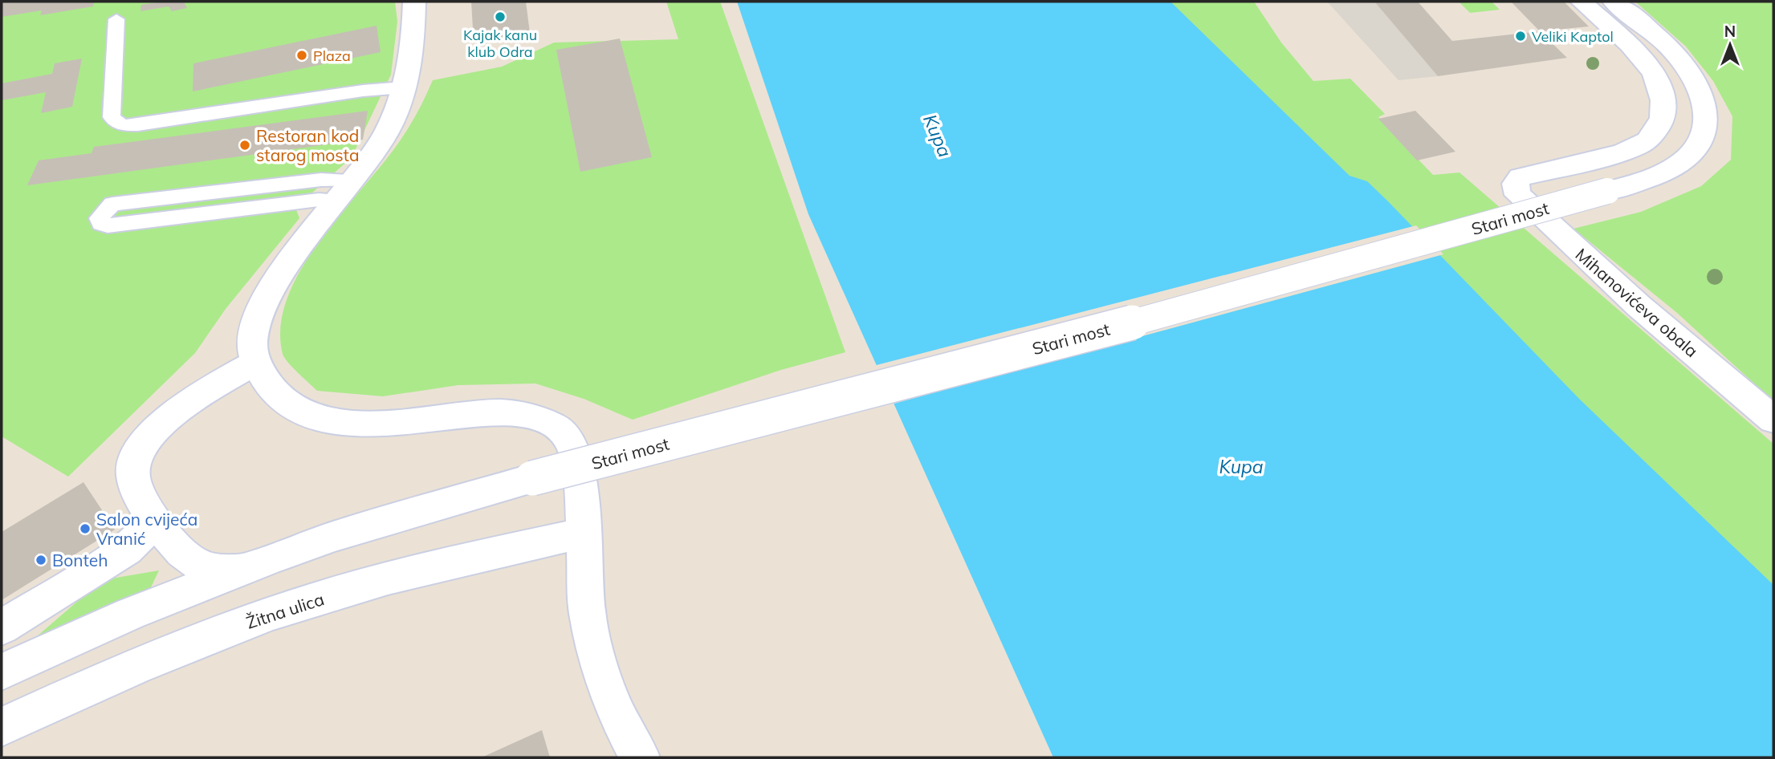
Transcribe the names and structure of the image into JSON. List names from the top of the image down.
{
  "streets": {
    "street": ["Stari most", "Mihanovićeva obala", "Žitna ulica"]
  },
  "water": ["Kupa"],
  "places": [
    "Kajak kanu klub Odra",
    "Veliki Kaptol",
    "Plaza",
    "Restoran kod starog mosta",
    "Salon cvijeća Vranić",
    "Bonteh"
  ],
  "north": "top"
}
